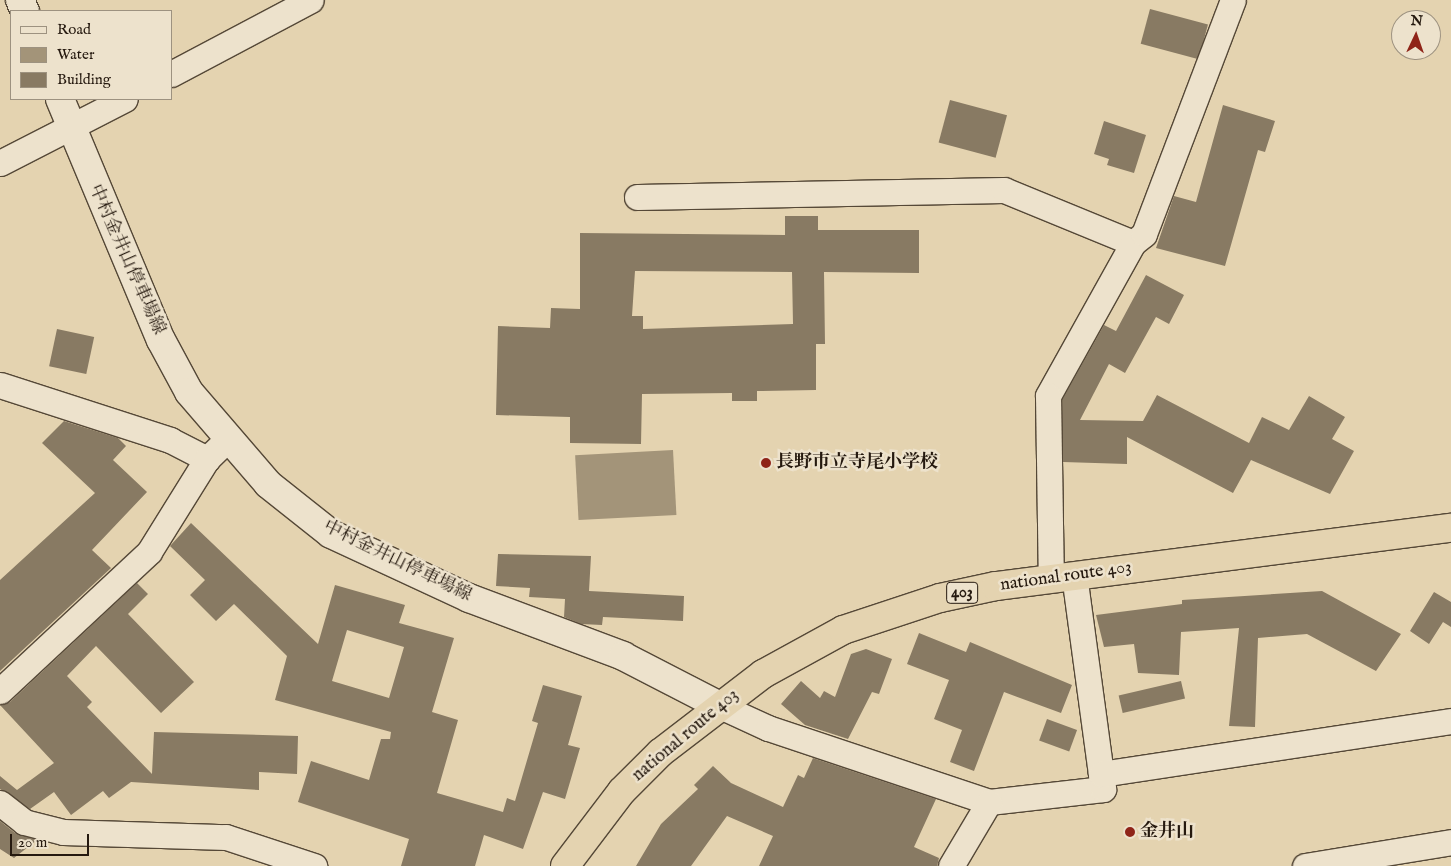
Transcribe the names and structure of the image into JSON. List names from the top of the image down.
{
  "streets": {
    "highway": ["national route 403", "403"],
    "main road": ["中村金井山停車場線"]
  },
  "crossings": [
    ["中村金井山停車場線", "national route 403"]
  ],
  "places": ["長野市立寺尾小学校", "金井山"],
  "legend": ["Road", "Water", "Building"],
  "scale_bar": "20 m",
  "north": "top"
}
